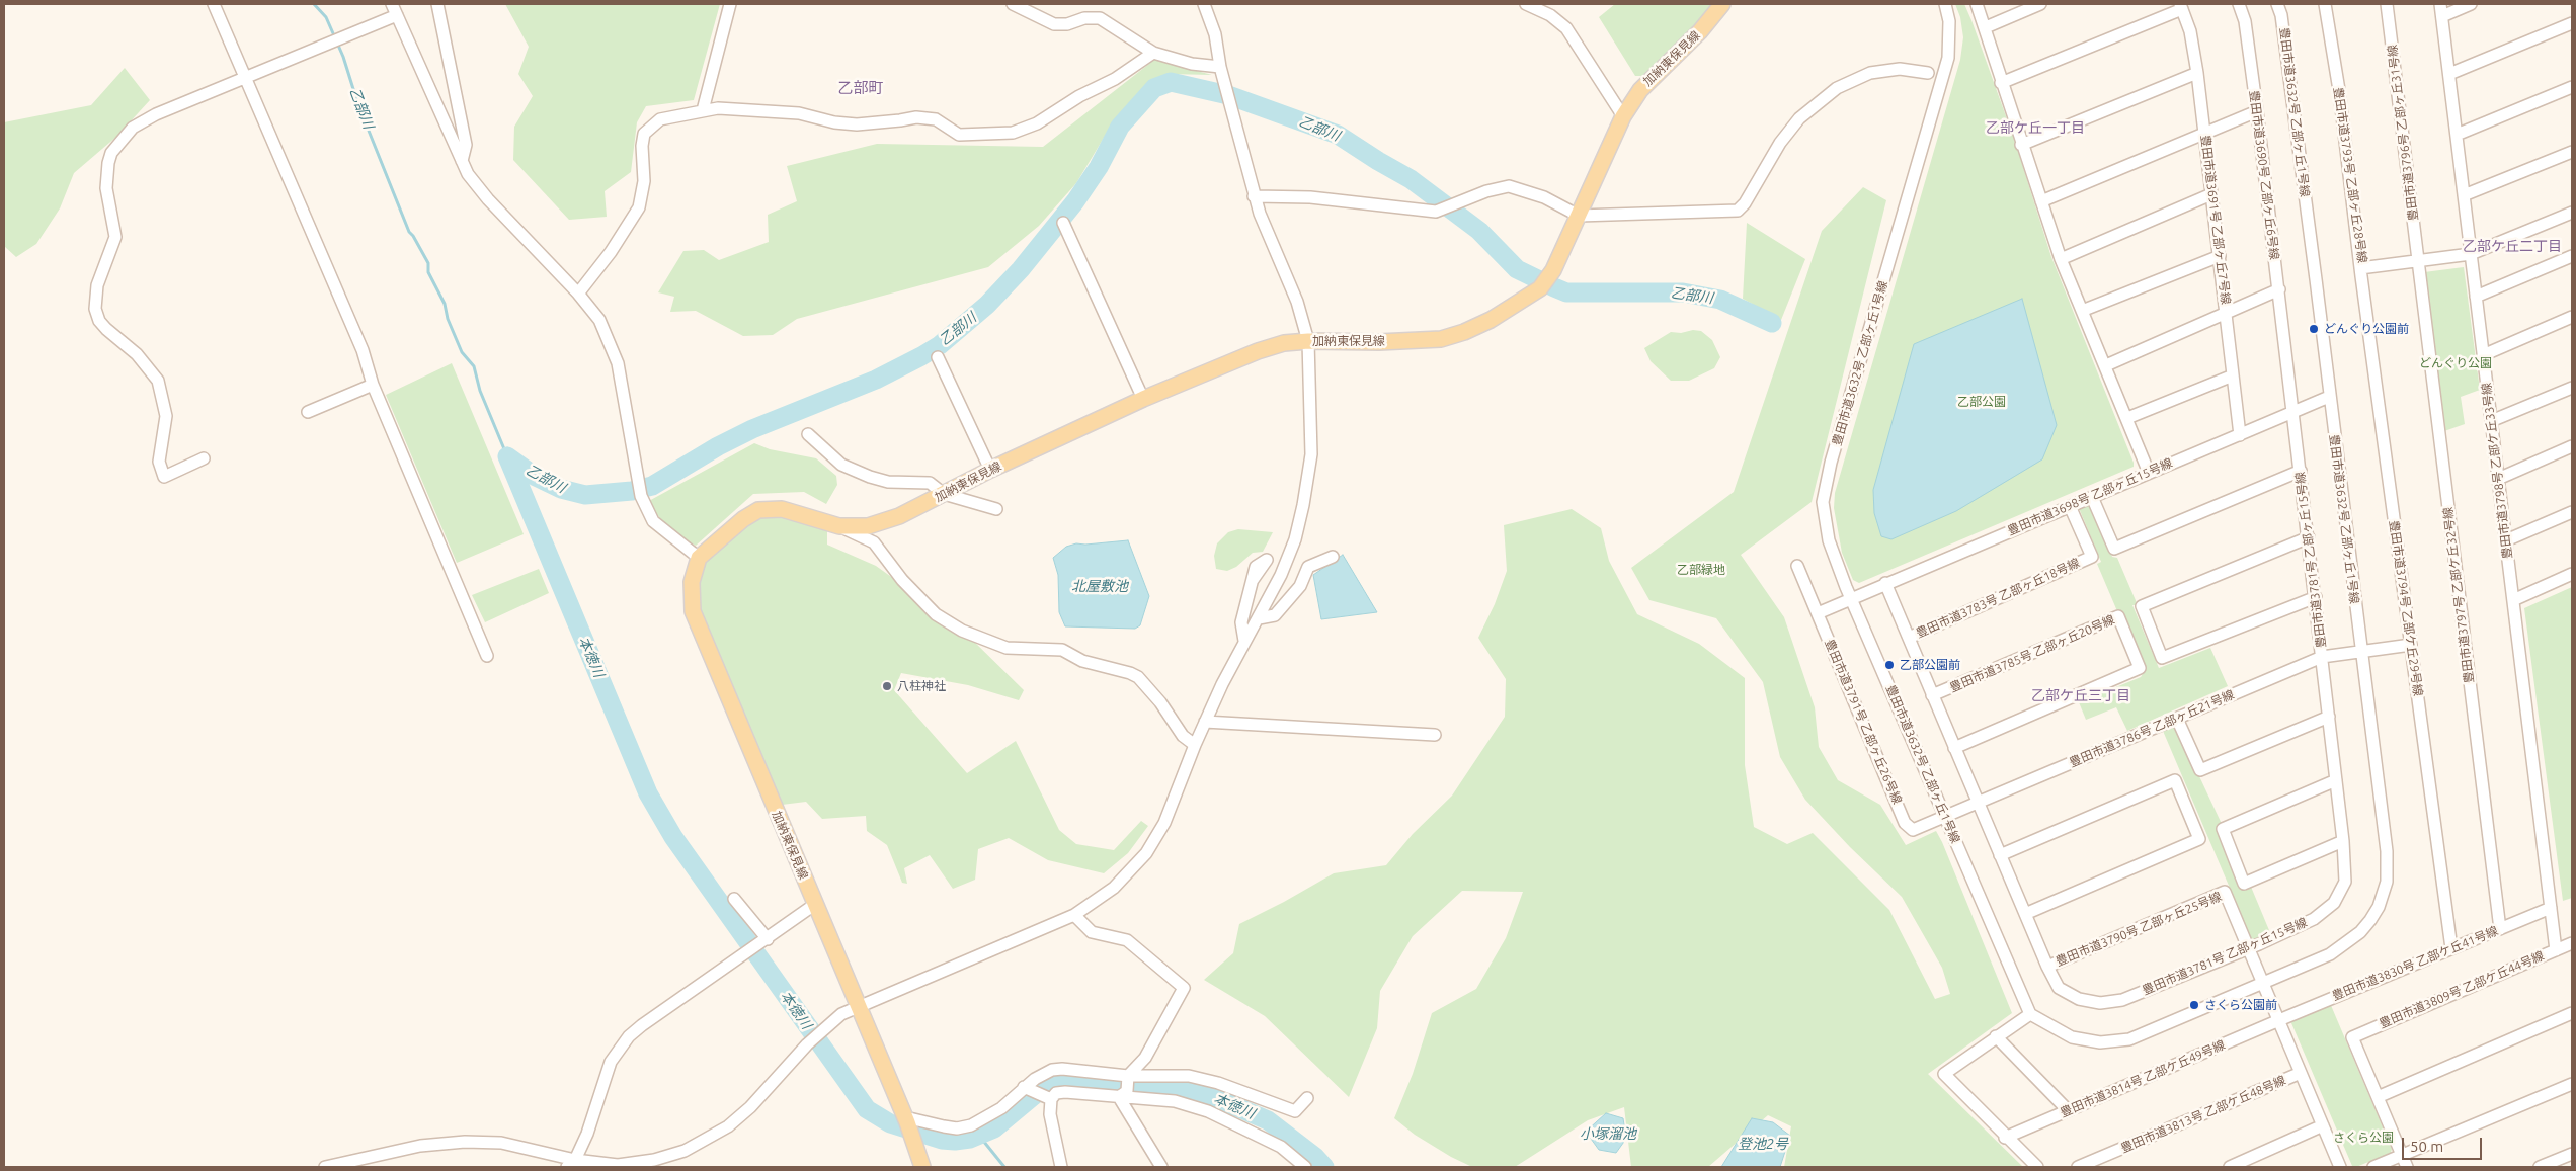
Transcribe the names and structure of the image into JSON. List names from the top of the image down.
{
  "streets": {
    "main road": ["加納東保見線"],
    "street": [
      "豊田市道3632号 乙部ヶ丘1号線",
      "豊田市道3796号 乙部ヶ丘31号線",
      "豊田市道3690号 乙部ヶ丘6号線",
      "豊田市道3793号 乙部ヶ丘28号線",
      "豊田市道3691号 乙部ヶ丘7号線",
      "豊田市道3798号 乙部ケ丘33号線",
      "豊田市道3698号 乙部ヶ丘15号線",
      "豊田市道3781号 乙部ヶ丘15号線",
      "豊田市道3797号 乙部ケ丘32号線",
      "豊田市道3783号 乙部ヶ丘18号線",
      "豊田市道3794号 乙部ケ丘29号線",
      "豊田市道3785号 乙部ヶ丘20号線",
      "豊田市道3791号 乙部ヶ丘26号線",
      "豊田市道3786号 乙部ヶ丘21号線",
      "豊田市道3790号 乙部ヶ丘25号線",
      "豊田市道3830号 乙部ケ丘41号線",
      "豊田市道3809号 乙部ケ丘44号線",
      "豊田市道3814号 乙部ケ丘49号線",
      "豊田市道3813号 乙部ケ丘48号線"
    ]
  },
  "crossings": [
    ["豊田市道3632号 乙部ヶ丘1号線", "豊田市道3698号 乙部ヶ丘15号線"],
    ["豊田市道3632号 乙部ヶ丘1号線", "豊田市道3791号 乙部ヶ丘26号線"],
    ["豊田市道3632号 乙部ヶ丘1号線", "豊田市道3786号 乙部ヶ丘21号線"],
    ["豊田市道3632号 乙部ヶ丘1号線", "豊田市道3790号 乙部ヶ丘25号線"],
    ["豊田市道3796号 乙部ヶ丘31号線", "豊田市道3793号 乙部ヶ丘28号線"],
    ["豊田市道3796号 乙部ヶ丘31号線", "豊田市道3797号 乙部ケ丘32号線"],
    ["豊田市道3690号 乙部ヶ丘6号線", "豊田市道3698号 乙部ヶ丘15号線"],
    ["豊田市道3690号 乙部ヶ丘6号線", "豊田市道3781号 乙部ヶ丘15号線"],
    ["豊田市道3793号 乙部ヶ丘28号線", "豊田市道3798号 乙部ケ丘33号線"],
    ["豊田市道3793号 乙部ヶ丘28号線", "豊田市道3797号 乙部ケ丘32号線"],
    ["豊田市道3793号 乙部ヶ丘28号線", "豊田市道3794号 乙部ケ丘29号線"],
    ["豊田市道3798号 乙部ケ丘33号線", "豊田市道3830号 乙部ケ丘41号線"],
    ["豊田市道3798号 乙部ケ丘33号線", "豊田市道3809号 乙部ケ丘44号線"],
    ["豊田市道3698号 乙部ヶ丘15号線", "豊田市道3781号 乙部ヶ丘15号線"],
    ["豊田市道3698号 乙部ヶ丘15号線", "豊田市道3783号 乙部ヶ丘18号線"],
    ["豊田市道3781号 乙部ヶ丘15号線", "豊田市道3783号 乙部ヶ丘18号線"],
    ["豊田市道3781号 乙部ヶ丘15号線", "豊田市道3785号 乙部ヶ丘20号線"],
    ["豊田市道3781号 乙部ヶ丘15号線", "豊田市道3786号 乙部ヶ丘21号線"],
    ["豊田市道3781号 乙部ヶ丘15号線", "豊田市道3790号 乙部ヶ丘25号線"],
    ["豊田市道3797号 乙部ケ丘32号線", "豊田市道3830号 乙部ケ丘41号線"],
    ["豊田市道3794号 乙部ケ丘29号線", "豊田市道3786号 乙部ヶ丘21号線"],
    ["豊田市道3794号 乙部ケ丘29号線", "豊田市道3830号 乙部ケ丘41号線"],
    ["豊田市道3791号 乙部ヶ丘26号線", "豊田市道3786号 乙部ヶ丘21号線"],
    ["豊田市道3790号 乙部ヶ丘25号線", "豊田市道3830号 乙部ケ丘41号線"],
    ["豊田市道3790号 乙部ヶ丘25号線", "豊田市道3814号 乙部ケ丘49号線"],
    ["豊田市道3790号 乙部ヶ丘25号線", "豊田市道3813号 乙部ケ丘48号線"],
    ["豊田市道3830号 乙部ケ丘41号線", "豊田市道3814号 乙部ケ丘49号線"]
  ],
  "districts": [
    "乙部町",
    "乙部ケ丘一丁目",
    "乙部ケ丘二丁目",
    "乙部ケ丘三丁目"
  ],
  "water": [
    "乙部川",
    "北屋敷池",
    "本徳川",
    "小塚溜池",
    "登池2号"
  ],
  "parks": [
    "どんぐり公園",
    "乙部公園",
    "乙部緑地",
    "さくら公園"
  ],
  "places": [
    "どんぐり公園前",
    "乙部公園前",
    "八柱神社",
    "さくら公園前"
  ],
  "scale_bar": "50 m"
}
